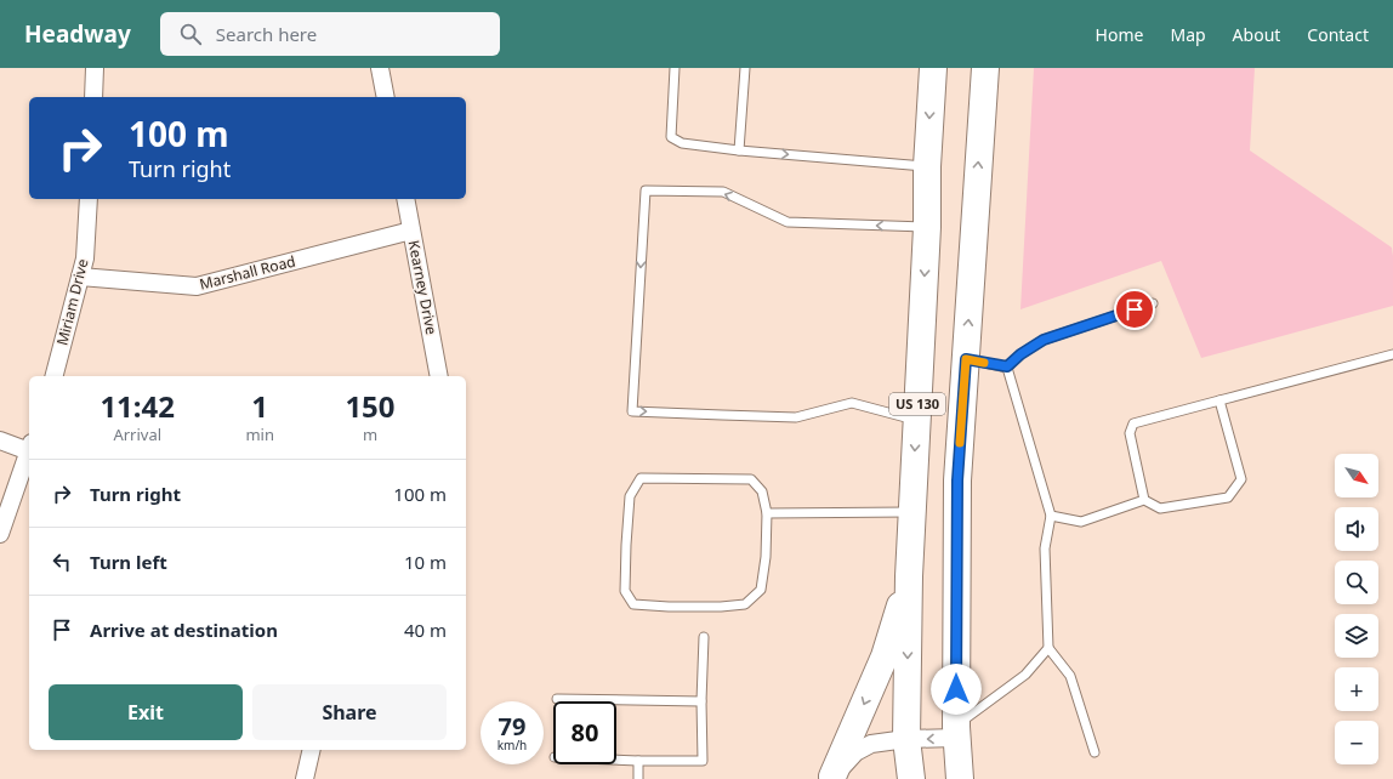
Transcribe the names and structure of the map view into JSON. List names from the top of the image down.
{
  "streets": {
    "highway": ["US 130"],
    "street": ["Marshall Road", "Kearney Drive", "Miriam Drive"]
  },
  "crossings": [
    ["Marshall Road", "Kearney Drive"],
    ["Marshall Road", "Miriam Drive"]
  ],
  "north": "bottom right",
  "page": {
    "header": "Headway",
    "search": "Search here",
    "nav": [
      "Home",
      "Map",
      "About",
      "Contact"
    ],
    "turn": ["100 m", "Turn right"],
    "eta": [
      "11:42",
      "Arrival",
      "1",
      "min",
      "150",
      "m"
    ],
    "map_buttons": ["+", "−"],
    "list": [
      {
        "name": "Turn right",
        "value": "100 m"
      },
      {
        "name": "Turn left",
        "value": "10 m"
      },
      {
        "name": "Arrive at destination",
        "value": "40 m"
      }
    ],
    "buttons": ["Exit", "Share"],
    "speed": "79 km/h",
    "limit": "80"
  }
}
